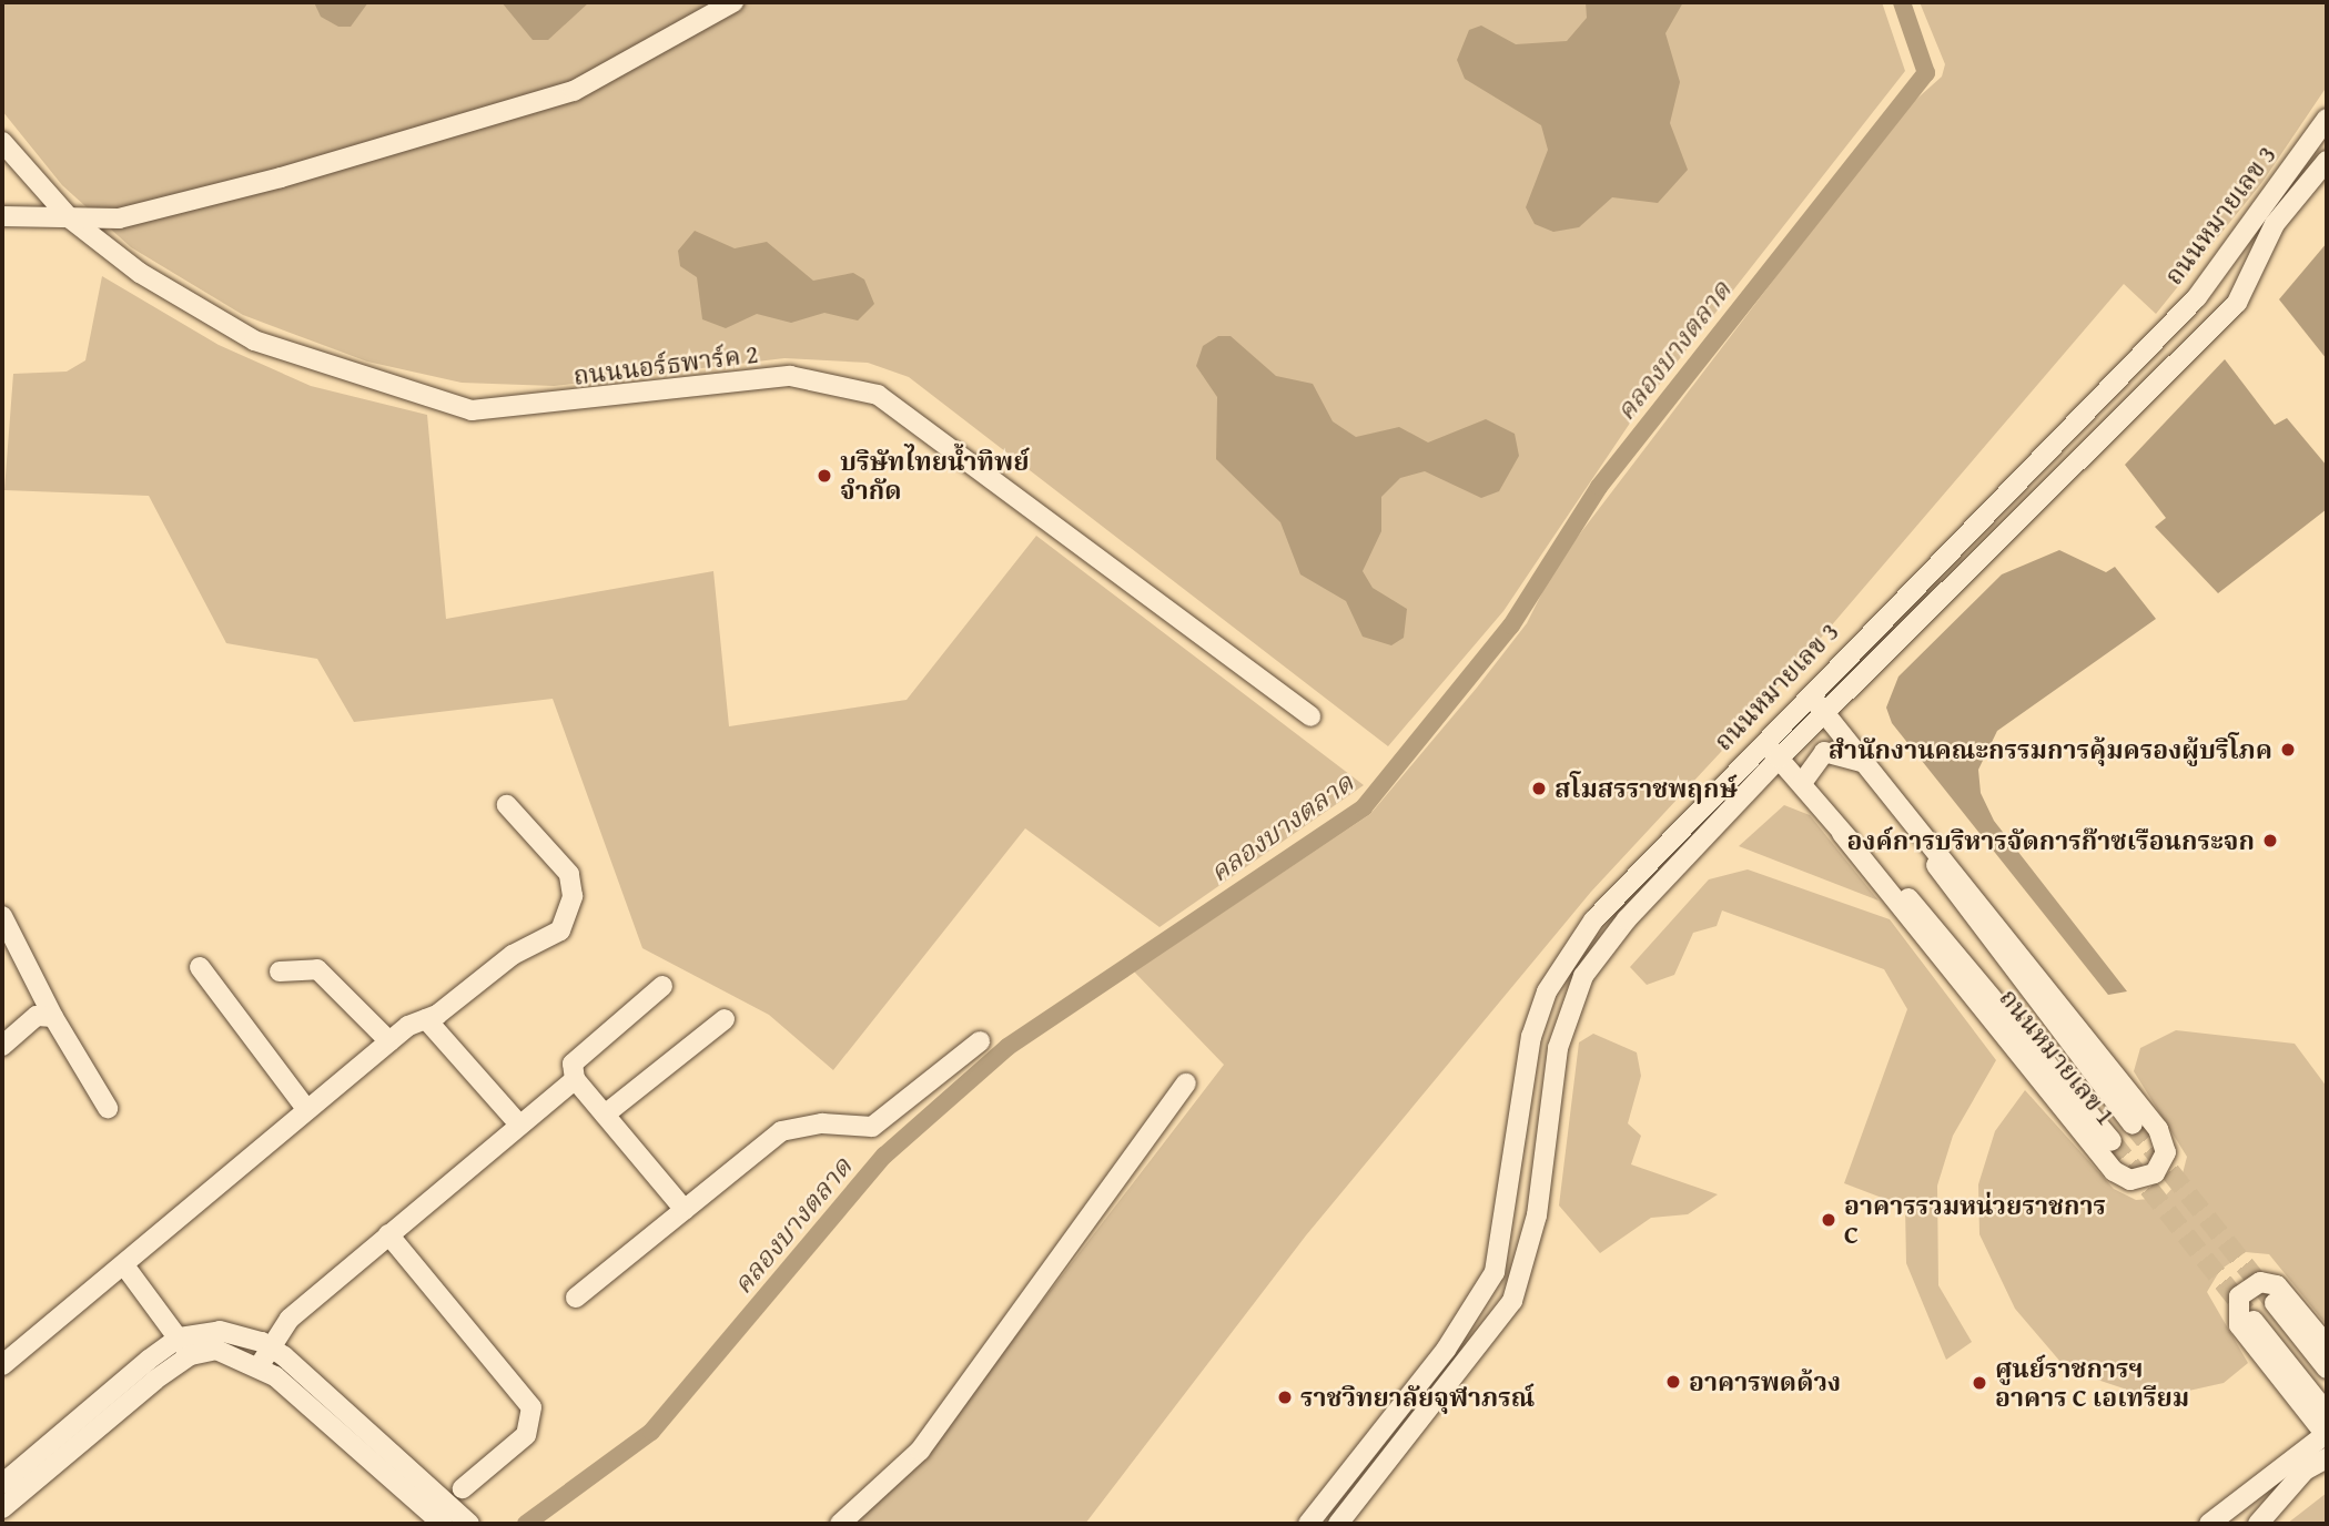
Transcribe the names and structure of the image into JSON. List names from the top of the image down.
{
  "streets": {
    "street": ["ถนนหมายเลข 3", "ถนนนอร์ธพาร์ค 2", "ถนนหมายเลข 1"]
  },
  "crossings": [
    ["ถนนหมายเลข 3", "ถนนหมายเลข 1"]
  ],
  "water": ["คลองบางตลาด"],
  "places": [
    "บริษัทไทยน้ำทิพย์ จำกัด",
    "สำนักงานคณะกรรมการคุ้มครองผู้บริโภค",
    "สโมสรราชพฤกษ์",
    "องค์การบริหารจัดการก๊าซเรือนกระจก",
    "อาคารรวมหน่วยราชการ C",
    "อาคารพดด้วง",
    "ศูนย์ราชการฯ อาคาร C เอเทรียม",
    "ราชวิทยาลัยจุฬาภรณ์"
  ]
}
